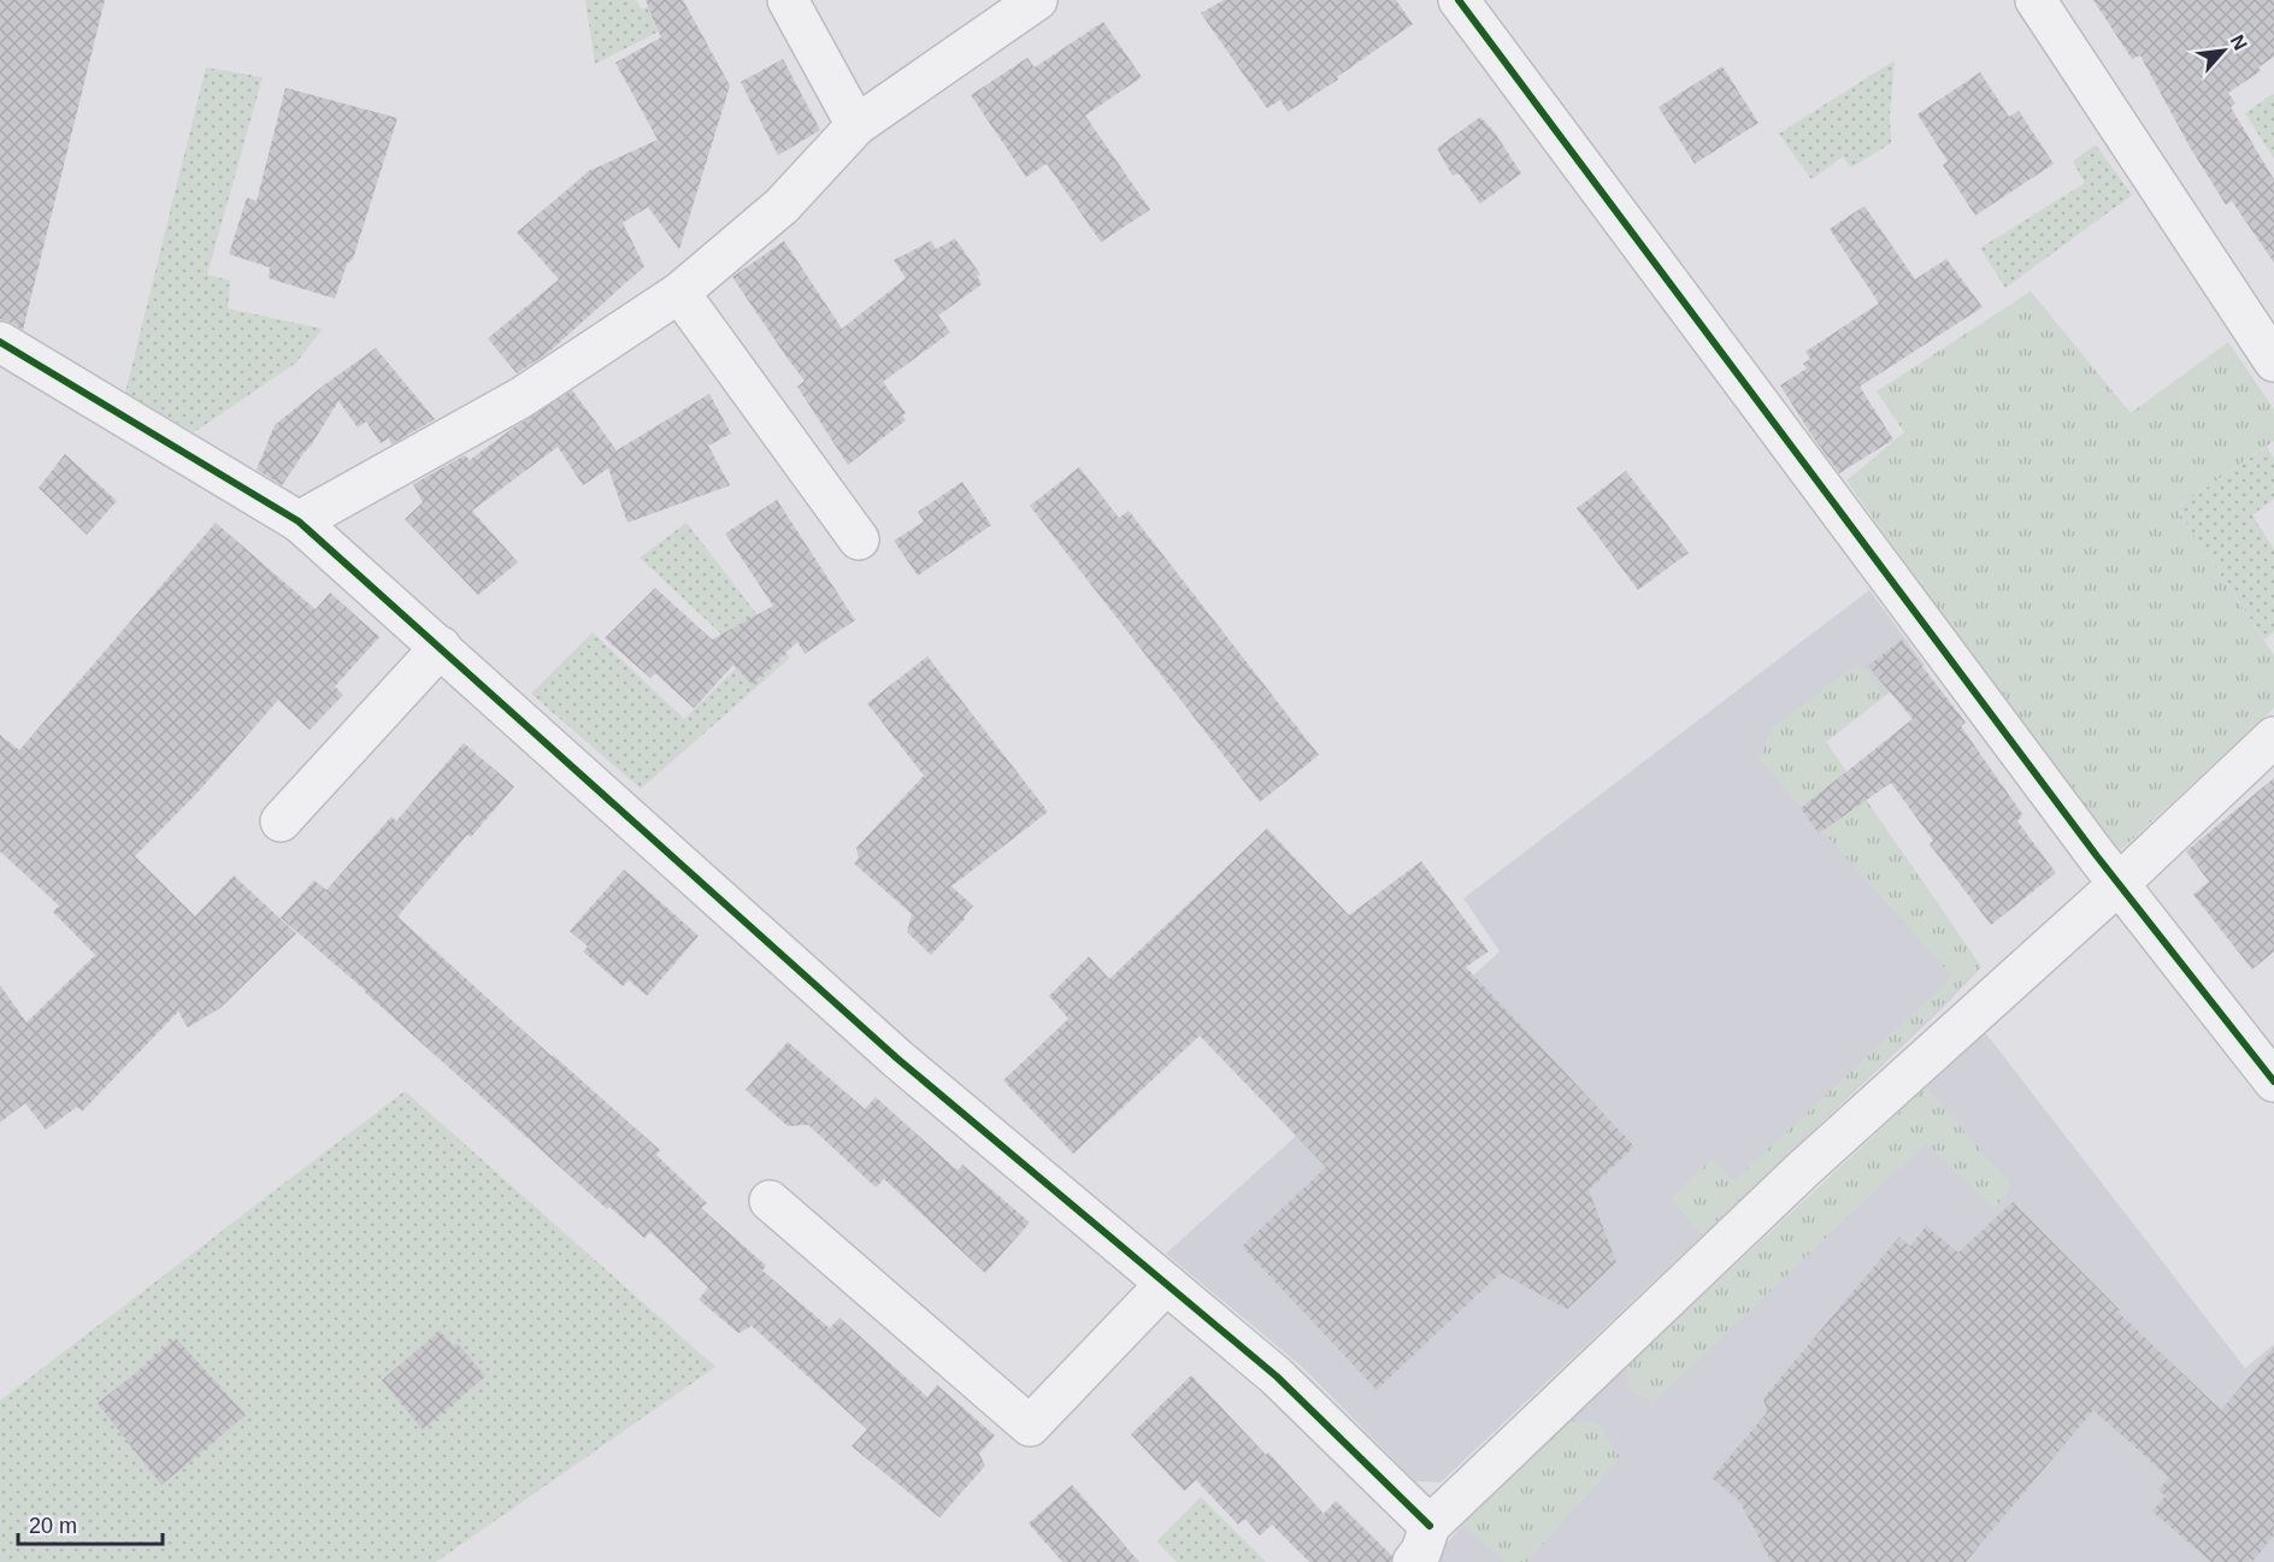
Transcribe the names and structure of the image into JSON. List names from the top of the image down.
{
  "scale_bar": "20 m",
  "north": "top right"
}
